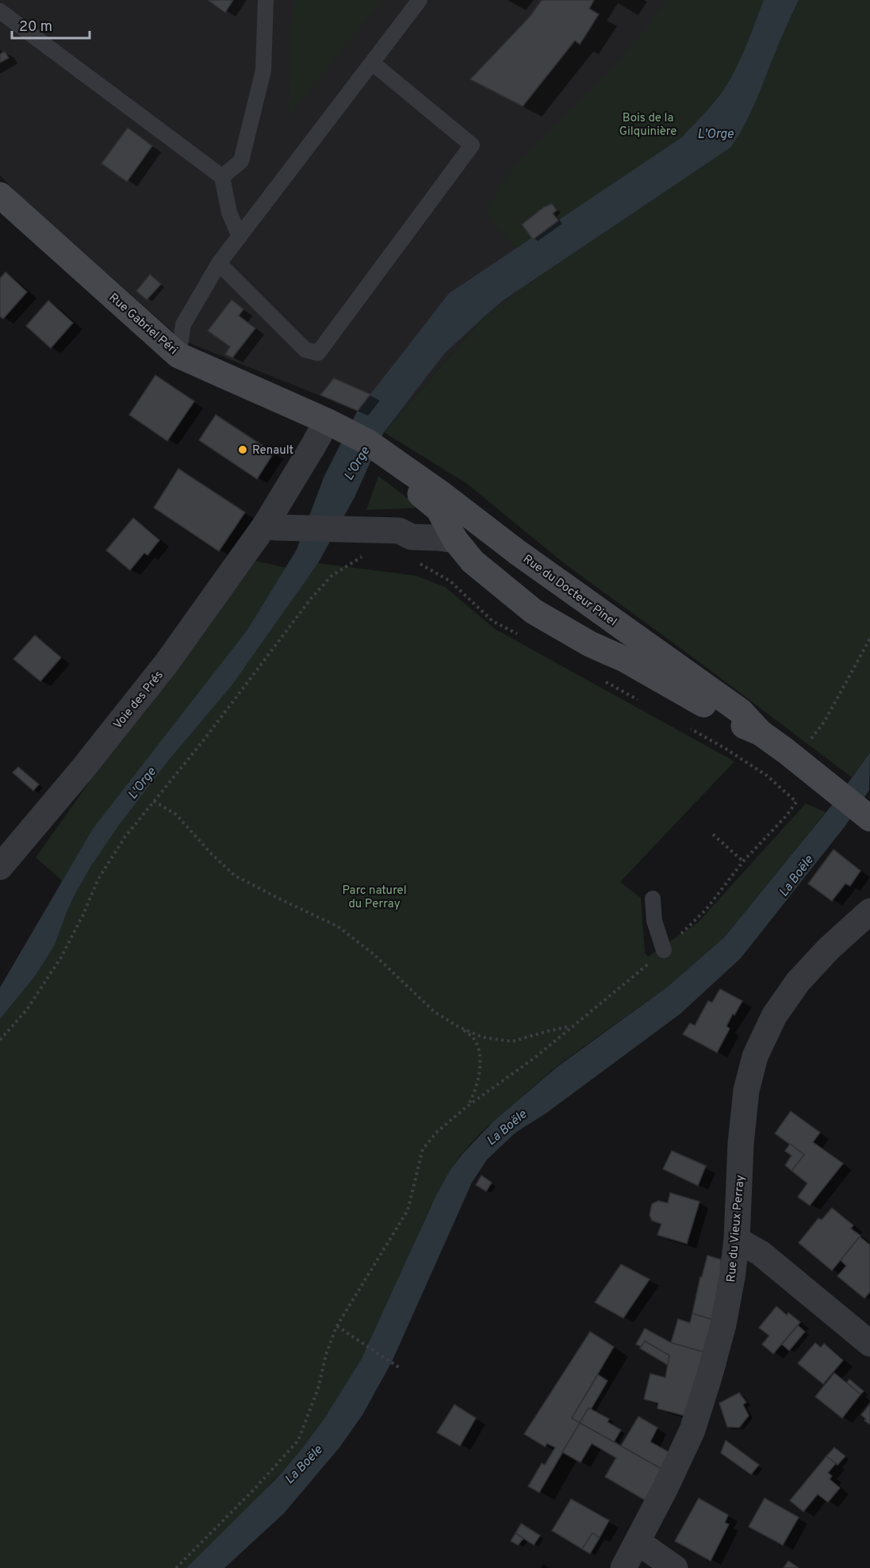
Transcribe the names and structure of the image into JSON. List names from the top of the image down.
{
  "streets": {
    "main road": ["Rue Gabriel Péri", "Rue du Docteur Pinel"],
    "street": ["Voie des Prés", "Rue du Vieux Perray"]
  },
  "crossings": [
    ["Rue Gabriel Péri", "Rue du Docteur Pinel"],
    ["Rue Gabriel Péri", "Voie des Prés"]
  ],
  "water": ["L'Orge", "La Boële"],
  "parks": ["Bois de la Gilquinière", "Parc naturel du Perray"],
  "places": ["Renault"],
  "scale_bar": "20 m"
}
